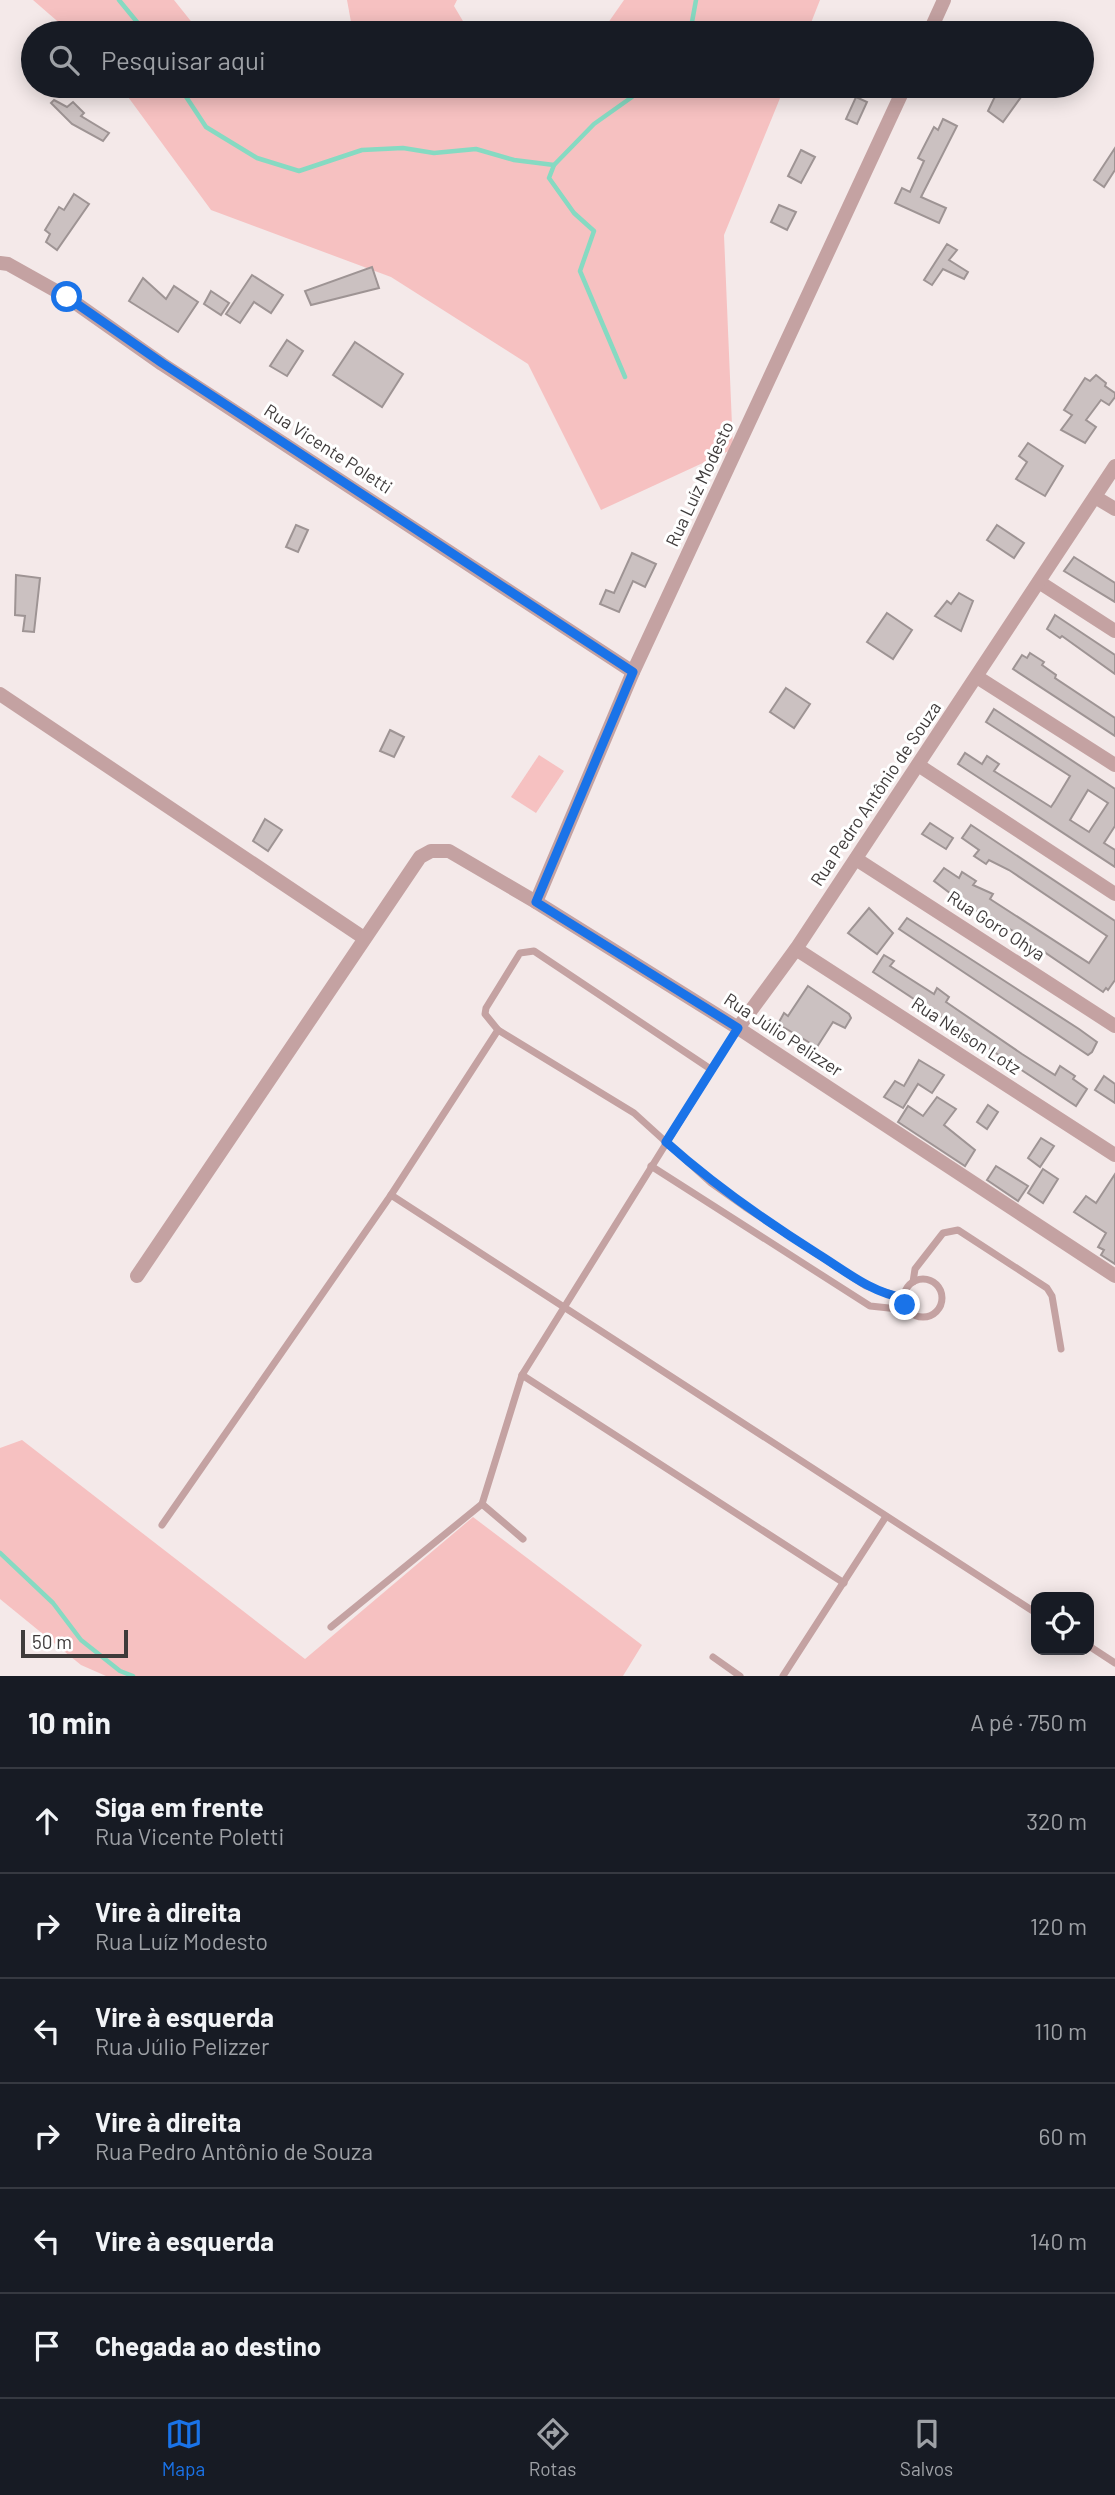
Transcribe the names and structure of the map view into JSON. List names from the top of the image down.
{
  "streets": {
    "street": [
      "Rua Vicente Poletti",
      "Rua Luíz Modesto",
      "Rua Pedro Antônio de Souza",
      "Rua Goro Ohya",
      "Rua Júlio Pelizzer",
      "Rua Nelson Lotz"
    ]
  },
  "crossings": [
    ["Rua Vicente Poletti", "Rua Luíz Modesto"],
    ["Rua Luíz Modesto", "Rua Júlio Pelizzer"],
    ["Rua Pedro Antônio de Souza", "Rua Goro Ohya"],
    ["Rua Pedro Antônio de Souza", "Rua Júlio Pelizzer"],
    ["Rua Pedro Antônio de Souza", "Rua Nelson Lotz"]
  ],
  "scale_bar": "50 m",
  "page": {
    "search": "Pesquisar aqui",
    "scale": "50 m",
    "heading": ["10 min", "A pé · 750 m"],
    "list": [
      ["Siga em frente", "Rua Vicente Poletti", "320 m"],
      ["Vire à direita", "Rua Luíz Modesto", "120 m"],
      ["Vire à esquerda", "Rua Júlio Pelizzer", "110 m"],
      ["Vire à direita", "Rua Pedro Antônio de Souza", "60 m"],
      ["Vire à esquerda", "140 m"],
      "Chegada ao destino"
    ],
    "nav": ["Mapa", "Rotas", "Salvos"]
  }
}
